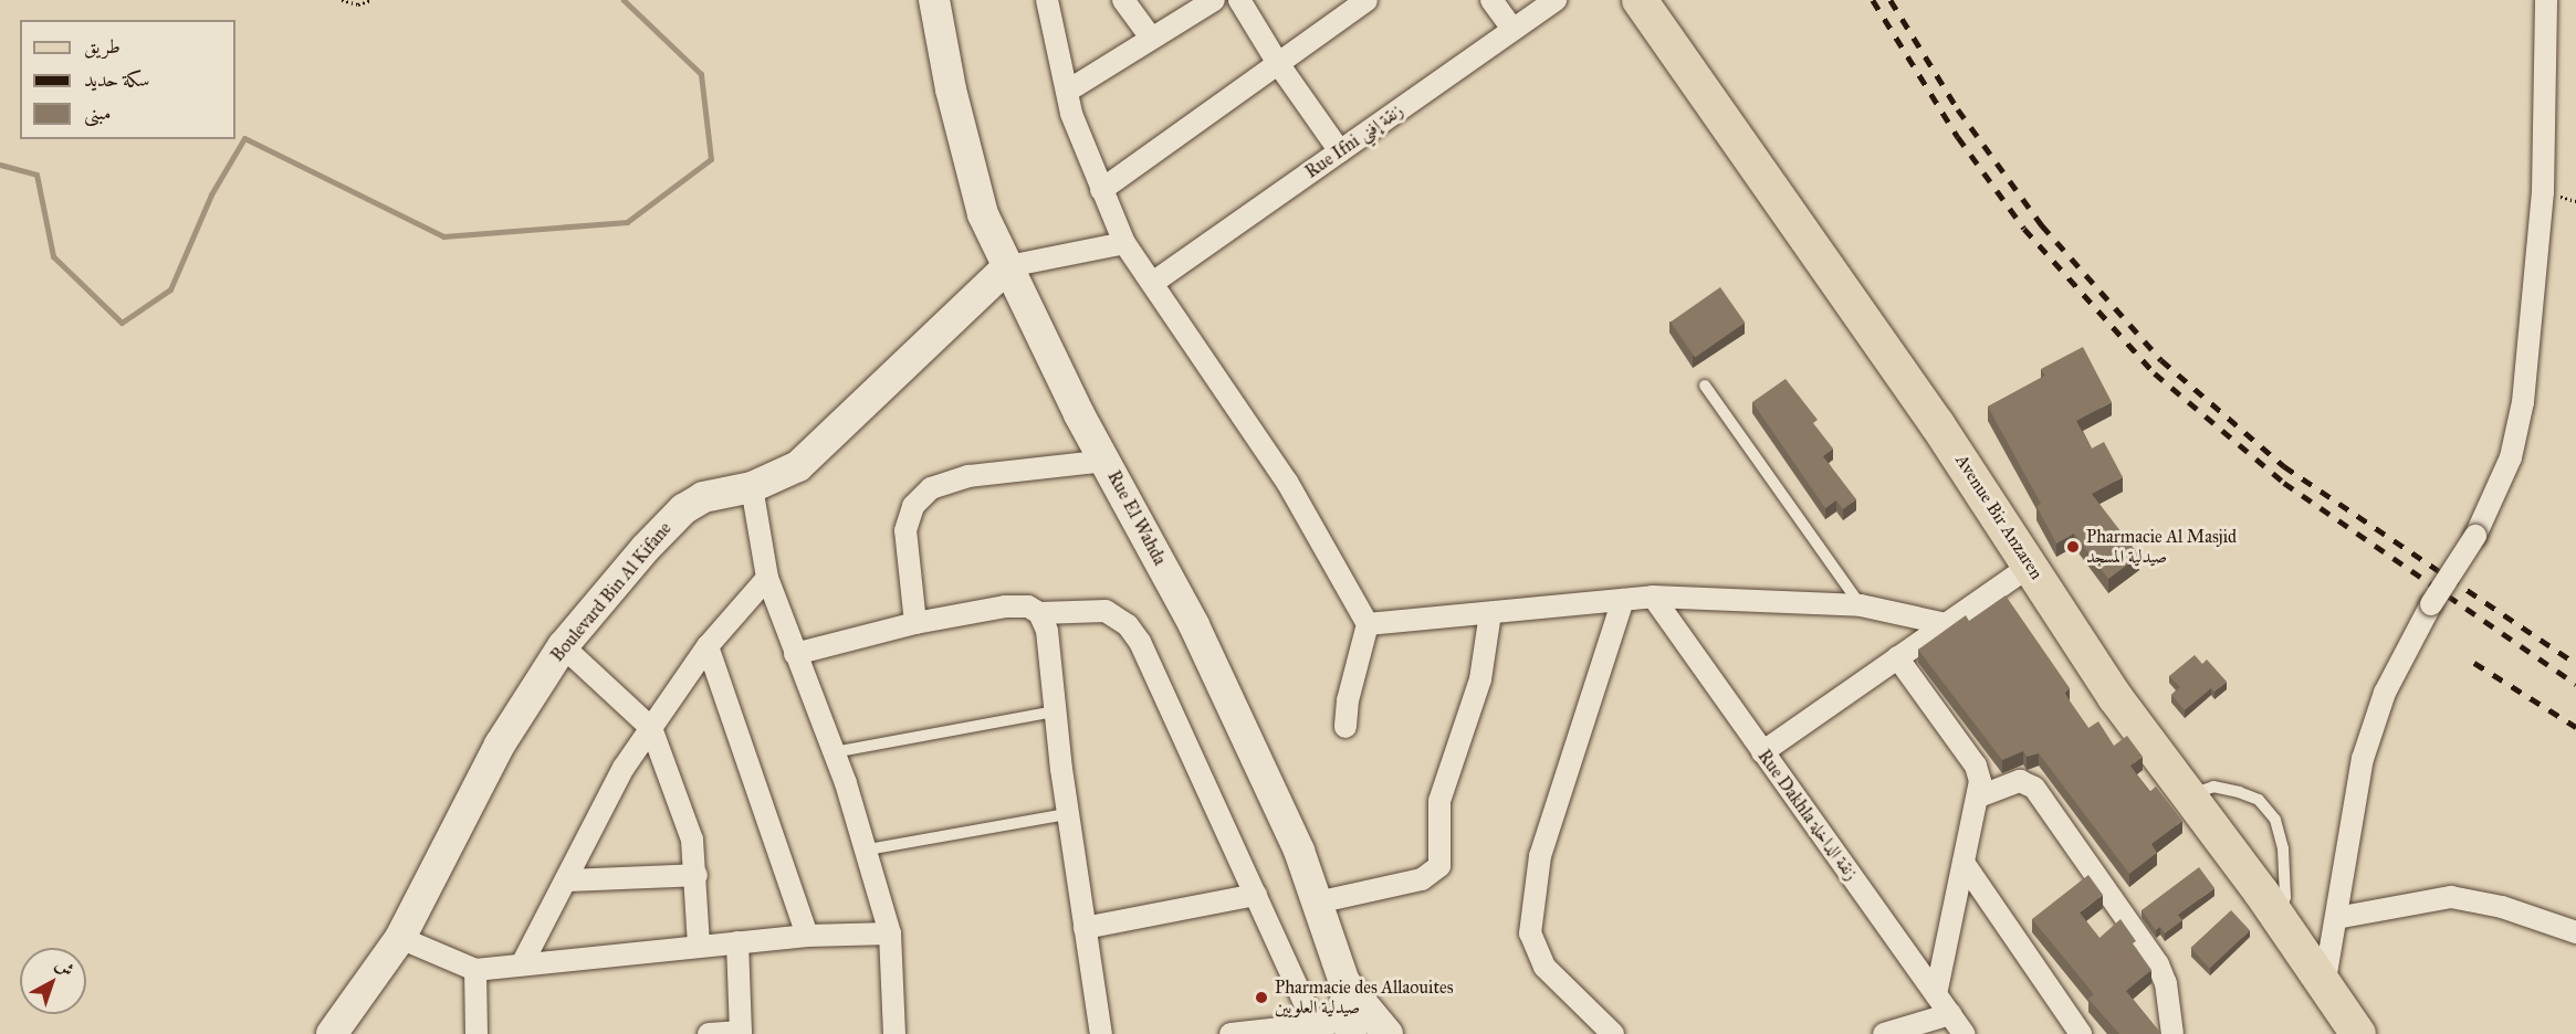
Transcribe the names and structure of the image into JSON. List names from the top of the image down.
{
  "streets": {
    "main road": ["Avenue Bir Anzaren"],
    "street": [
      "Rue Ifni زنقة إفني",
      "Rue El Wahda",
      "Boulevard Bin Al Kifane",
      "Rue Dakhla زنقة الداخلة"
    ]
  },
  "crossings": [
    ["Rue El Wahda", "Boulevard Bin Al Kifane"]
  ],
  "places": ["Pharmacie Al Masjid صيدلية المسجد", "Pharmacie des Allaouites صيدلية العلويين"],
  "legend": ["طريق", "سكة حديد", "مبنى"],
  "north": "top right"
}
